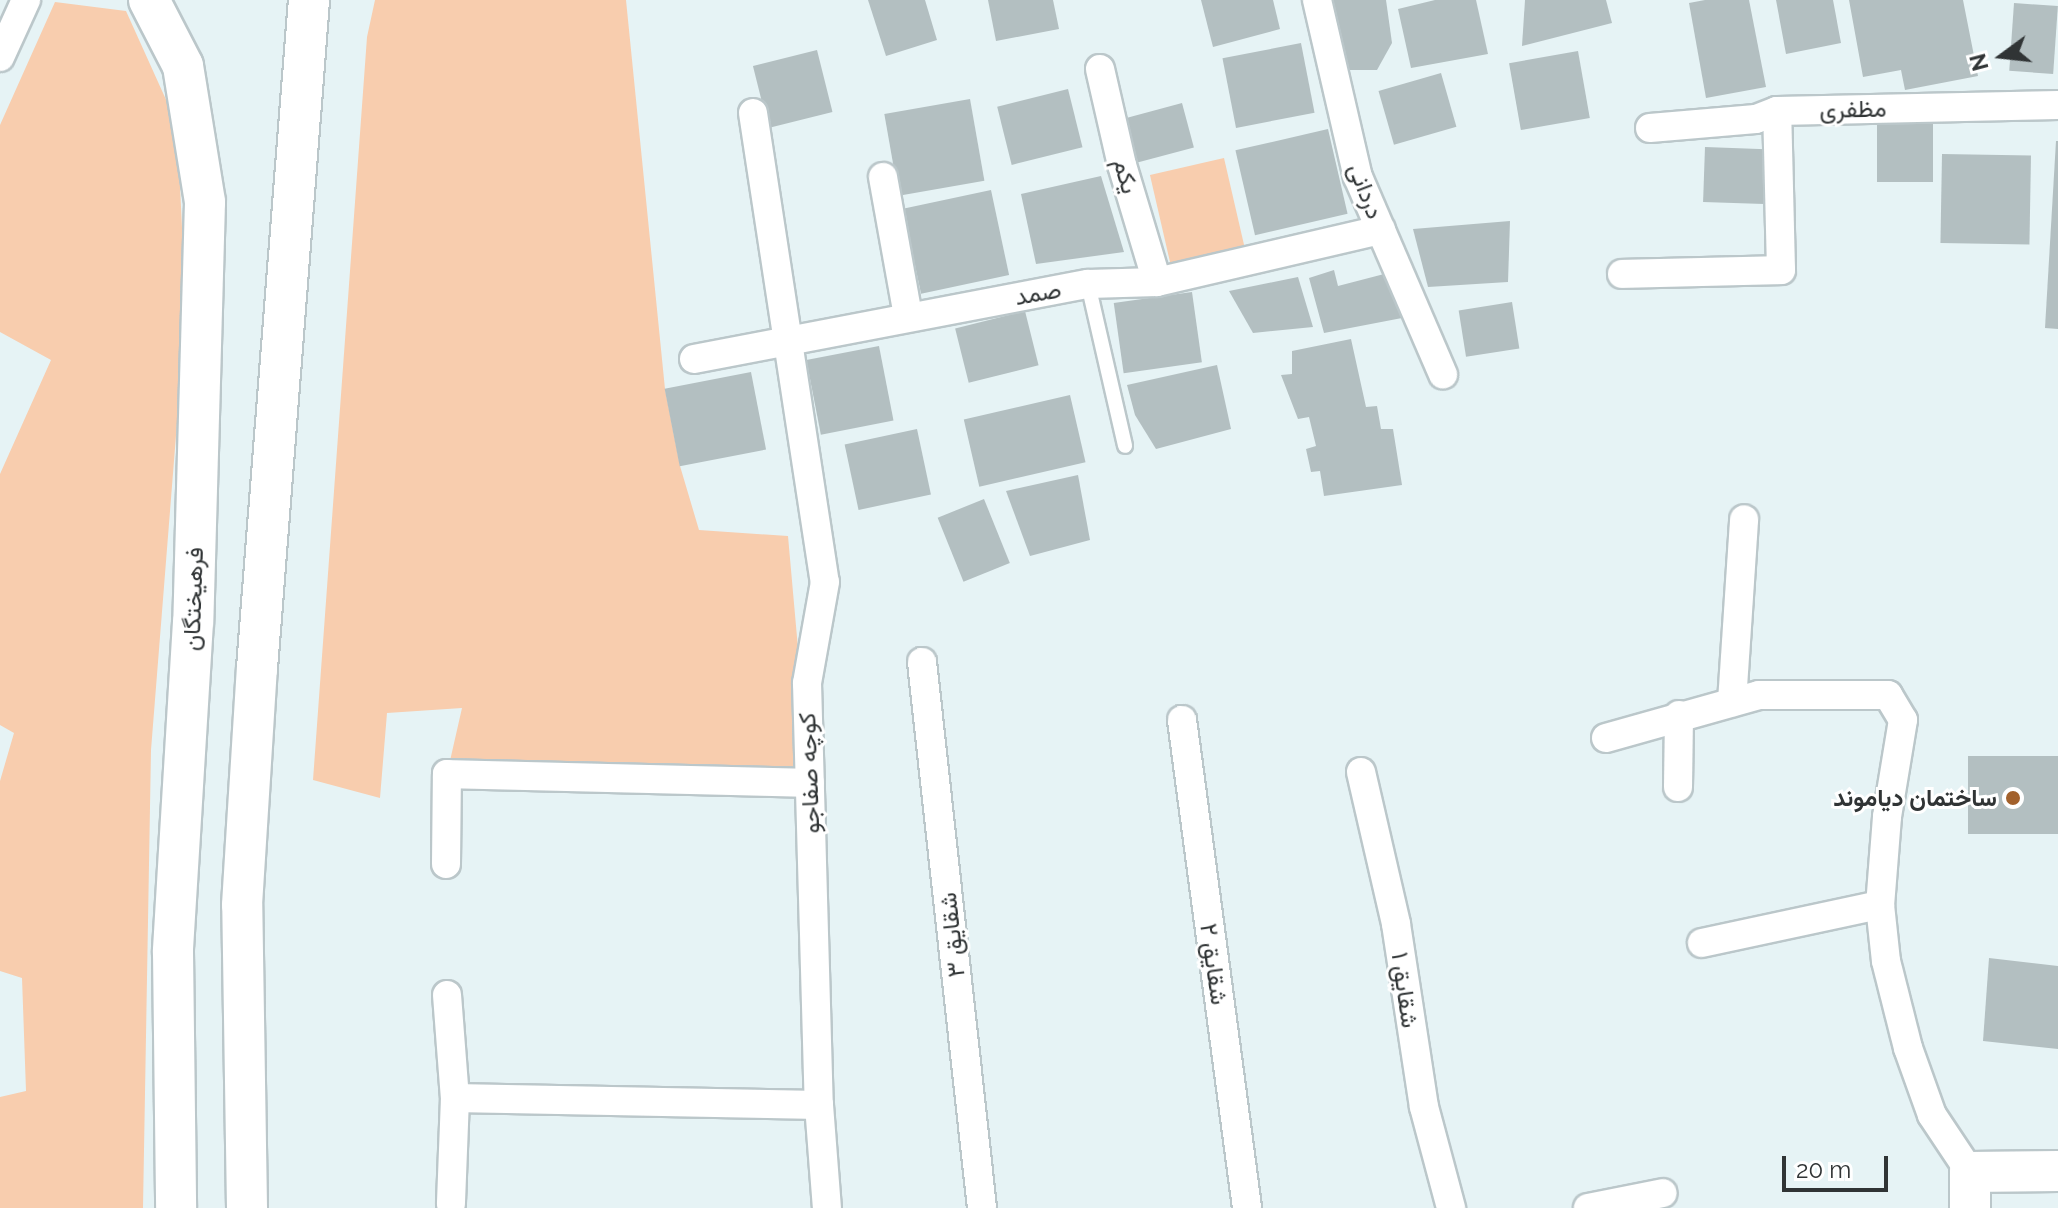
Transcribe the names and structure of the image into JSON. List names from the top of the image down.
{
  "streets": {
    "street": [
      "مظفری",
      "یکم",
      "دردانی",
      "صمد",
      "فرهیختگان",
      "کوچه صفاجو",
      "شقایق ۳",
      "شقایق ۲",
      "شقایق ۱"
    ]
  },
  "crossings": [
    ["یکم", "صمد"],
    ["دردانی", "صمد"],
    ["صمد", "کوچه صفاجو"]
  ],
  "places": ["ساختمان دیاموند"],
  "scale_bar": "20 m",
  "north": "left"
}
